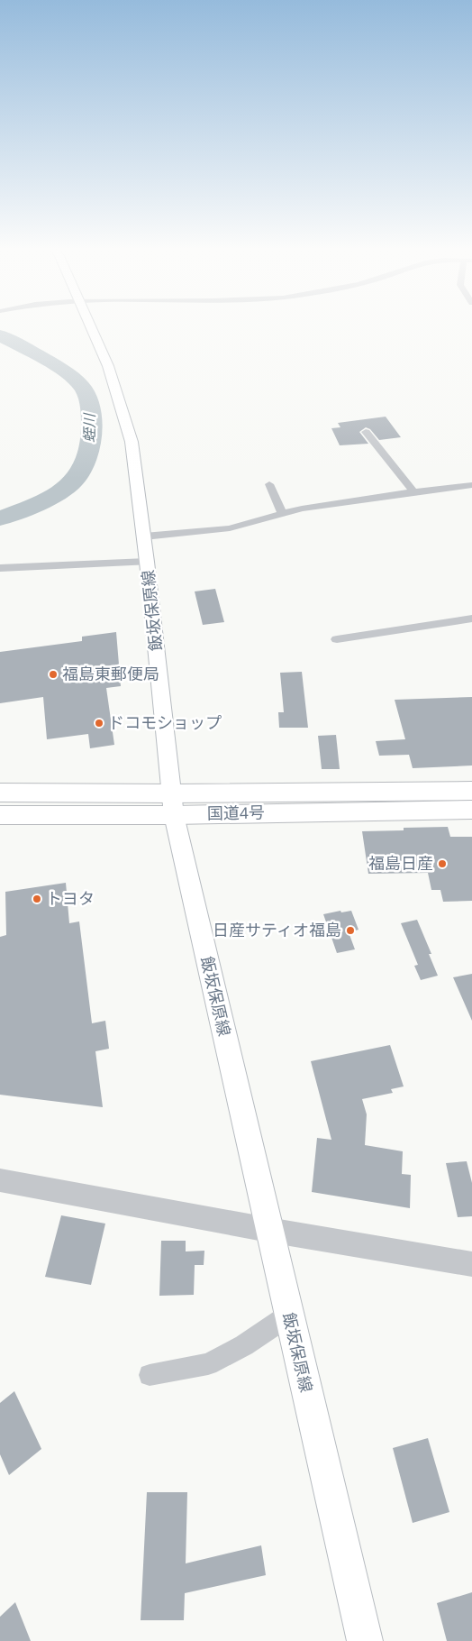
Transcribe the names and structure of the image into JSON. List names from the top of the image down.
{
  "streets": {
    "highway": ["国道4号"],
    "main road": ["飯坂保原線"]
  },
  "crossings": [
    ["飯坂保原線", "国道4号"]
  ],
  "water": ["蛭川"],
  "places": [
    "福島東郵便局",
    "ドコモショップ",
    "福島日産",
    "トヨタ",
    "日産サティオ福島"
  ]
}
